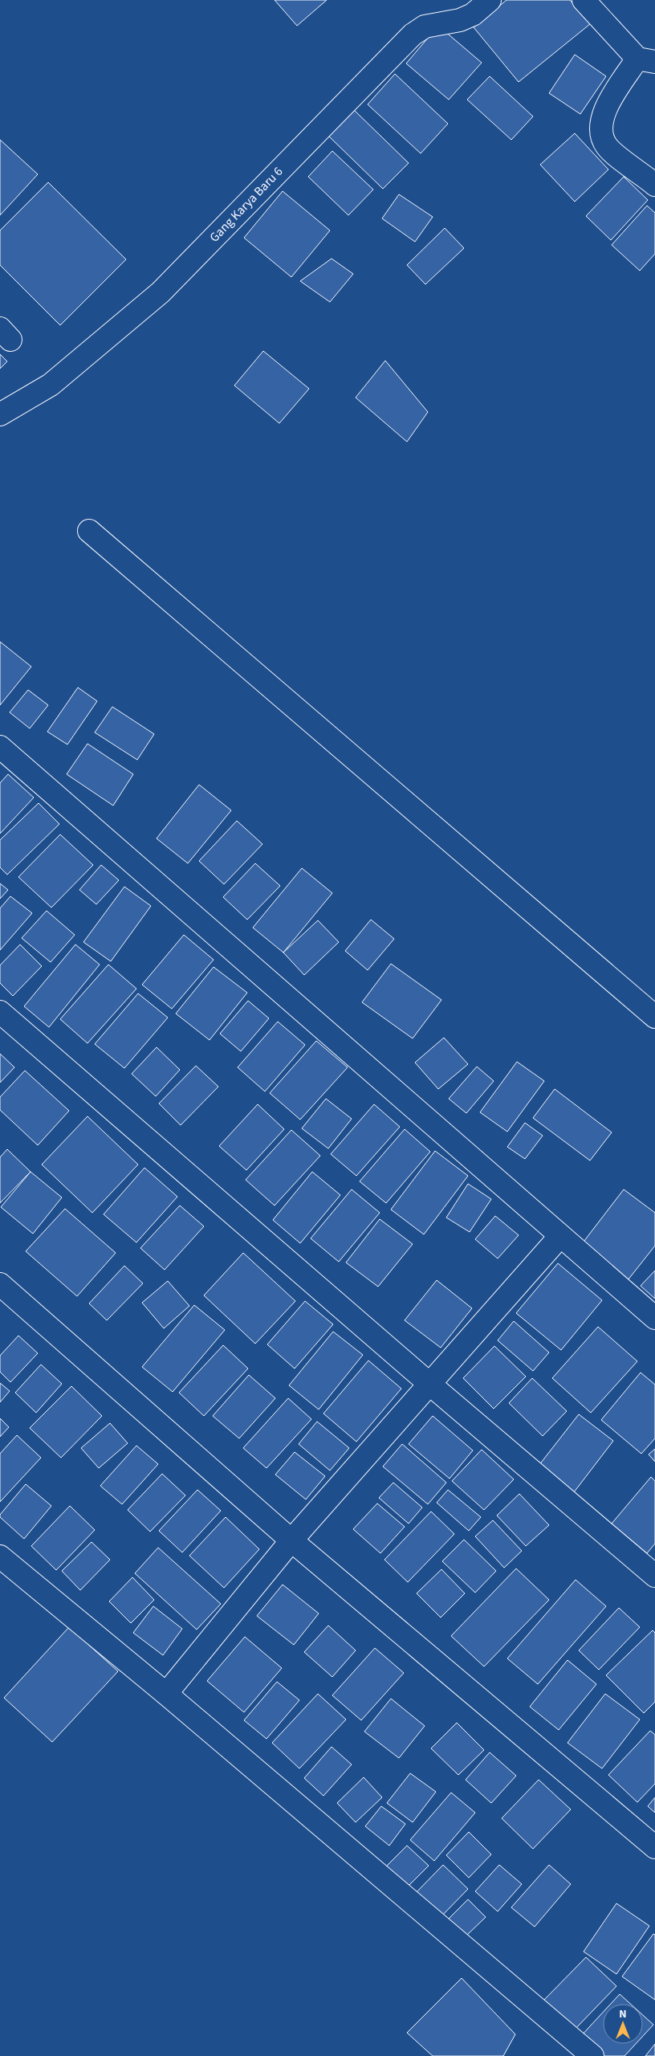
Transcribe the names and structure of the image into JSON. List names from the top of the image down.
{
  "streets": {
    "street": ["Gang Karya Baru 6"]
  },
  "north": "top"
}
